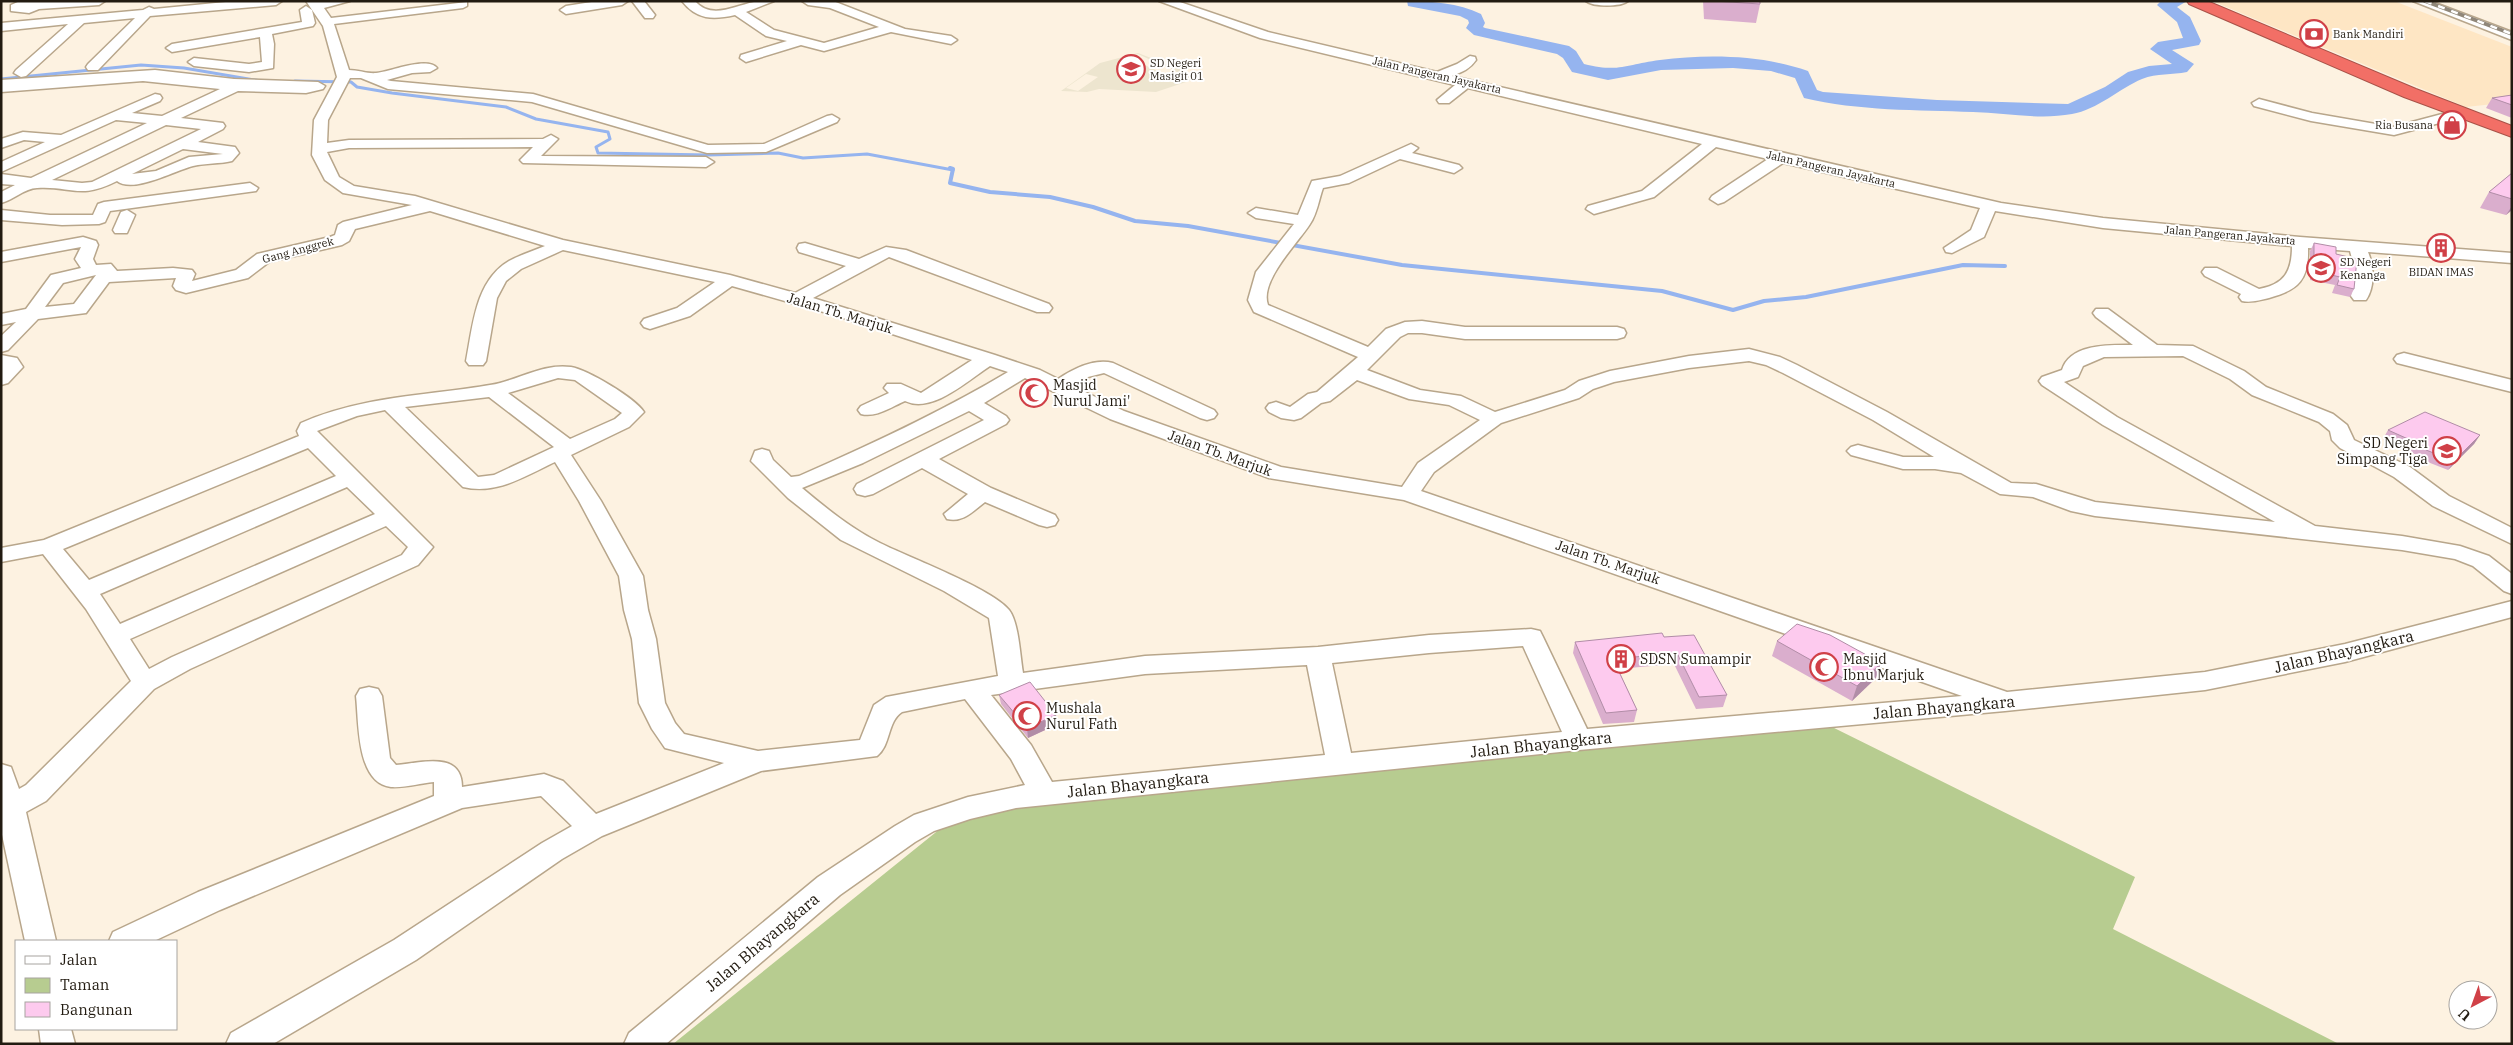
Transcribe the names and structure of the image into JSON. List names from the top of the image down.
{
  "streets": {
    "street": [
      "Jalan Pangeran Jayakarta",
      "Gang Anggrek",
      "Jalan Tb. Marjuk",
      "Jalan Bhayangkara"
    ]
  },
  "crossings": [
    ["Gang Anggrek", "Jalan Tb. Marjuk"],
    ["Jalan Tb. Marjuk", "Jalan Bhayangkara"]
  ],
  "places": {
    "bank": ["Bank Mandiri"],
    "school or university": ["SD Negeri Masigit 01", "SD Negeri Kenanga", "SD Negeri Simpang Tiga"],
    "shop": ["Ria Busana"],
    "building": ["BIDAN IMAS", "SDSN Sumampir"],
    "mosque": ["Masjid Nurul Jami'", "Masjid Ibnu Marjuk", "Mushala Nurul Fath"]
  },
  "legend": ["Jalan", "Taman", "Bangunan"],
  "north": "bottom left"
}
